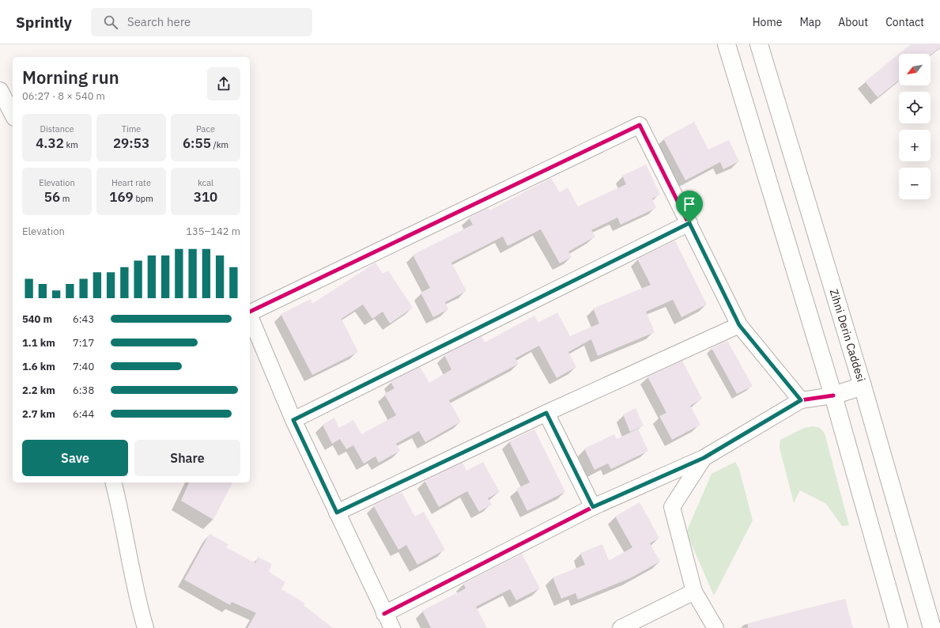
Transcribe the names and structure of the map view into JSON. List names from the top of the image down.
{
  "streets": {
    "main road": ["Zihni Derin Caddesi"]
  },
  "north": "bottom left",
  "page": {
    "header": "Sprintly",
    "search": "Search here",
    "nav": [
      "Home",
      "Map",
      "About",
      "Contact"
    ],
    "map_buttons": ["+", "−"],
    "heading": ["Morning run", "06:27 · 8 × 540 m"],
    "stats": [
      ["Distance", "4.32 km"],
      ["Time", "29:53"],
      ["Pace", "6:55 /km"],
      ["Elevation", "56 m"],
      ["Heart rate", "169 bpm"],
      ["kcal", "310"]
    ],
    "chart": ["Elevation", "135–142 m"],
    "list": [
      {
        "name": "540 m",
        "note": "6:43"
      },
      {
        "name": "1.1 km",
        "note": "7:17"
      },
      {
        "name": "1.6 km",
        "note": "7:40"
      },
      {
        "name": "2.2 km",
        "note": "6:38"
      },
      {
        "name": "2.7 km",
        "note": "6:44"
      }
    ],
    "buttons": ["Save", "Share"]
  }
}
